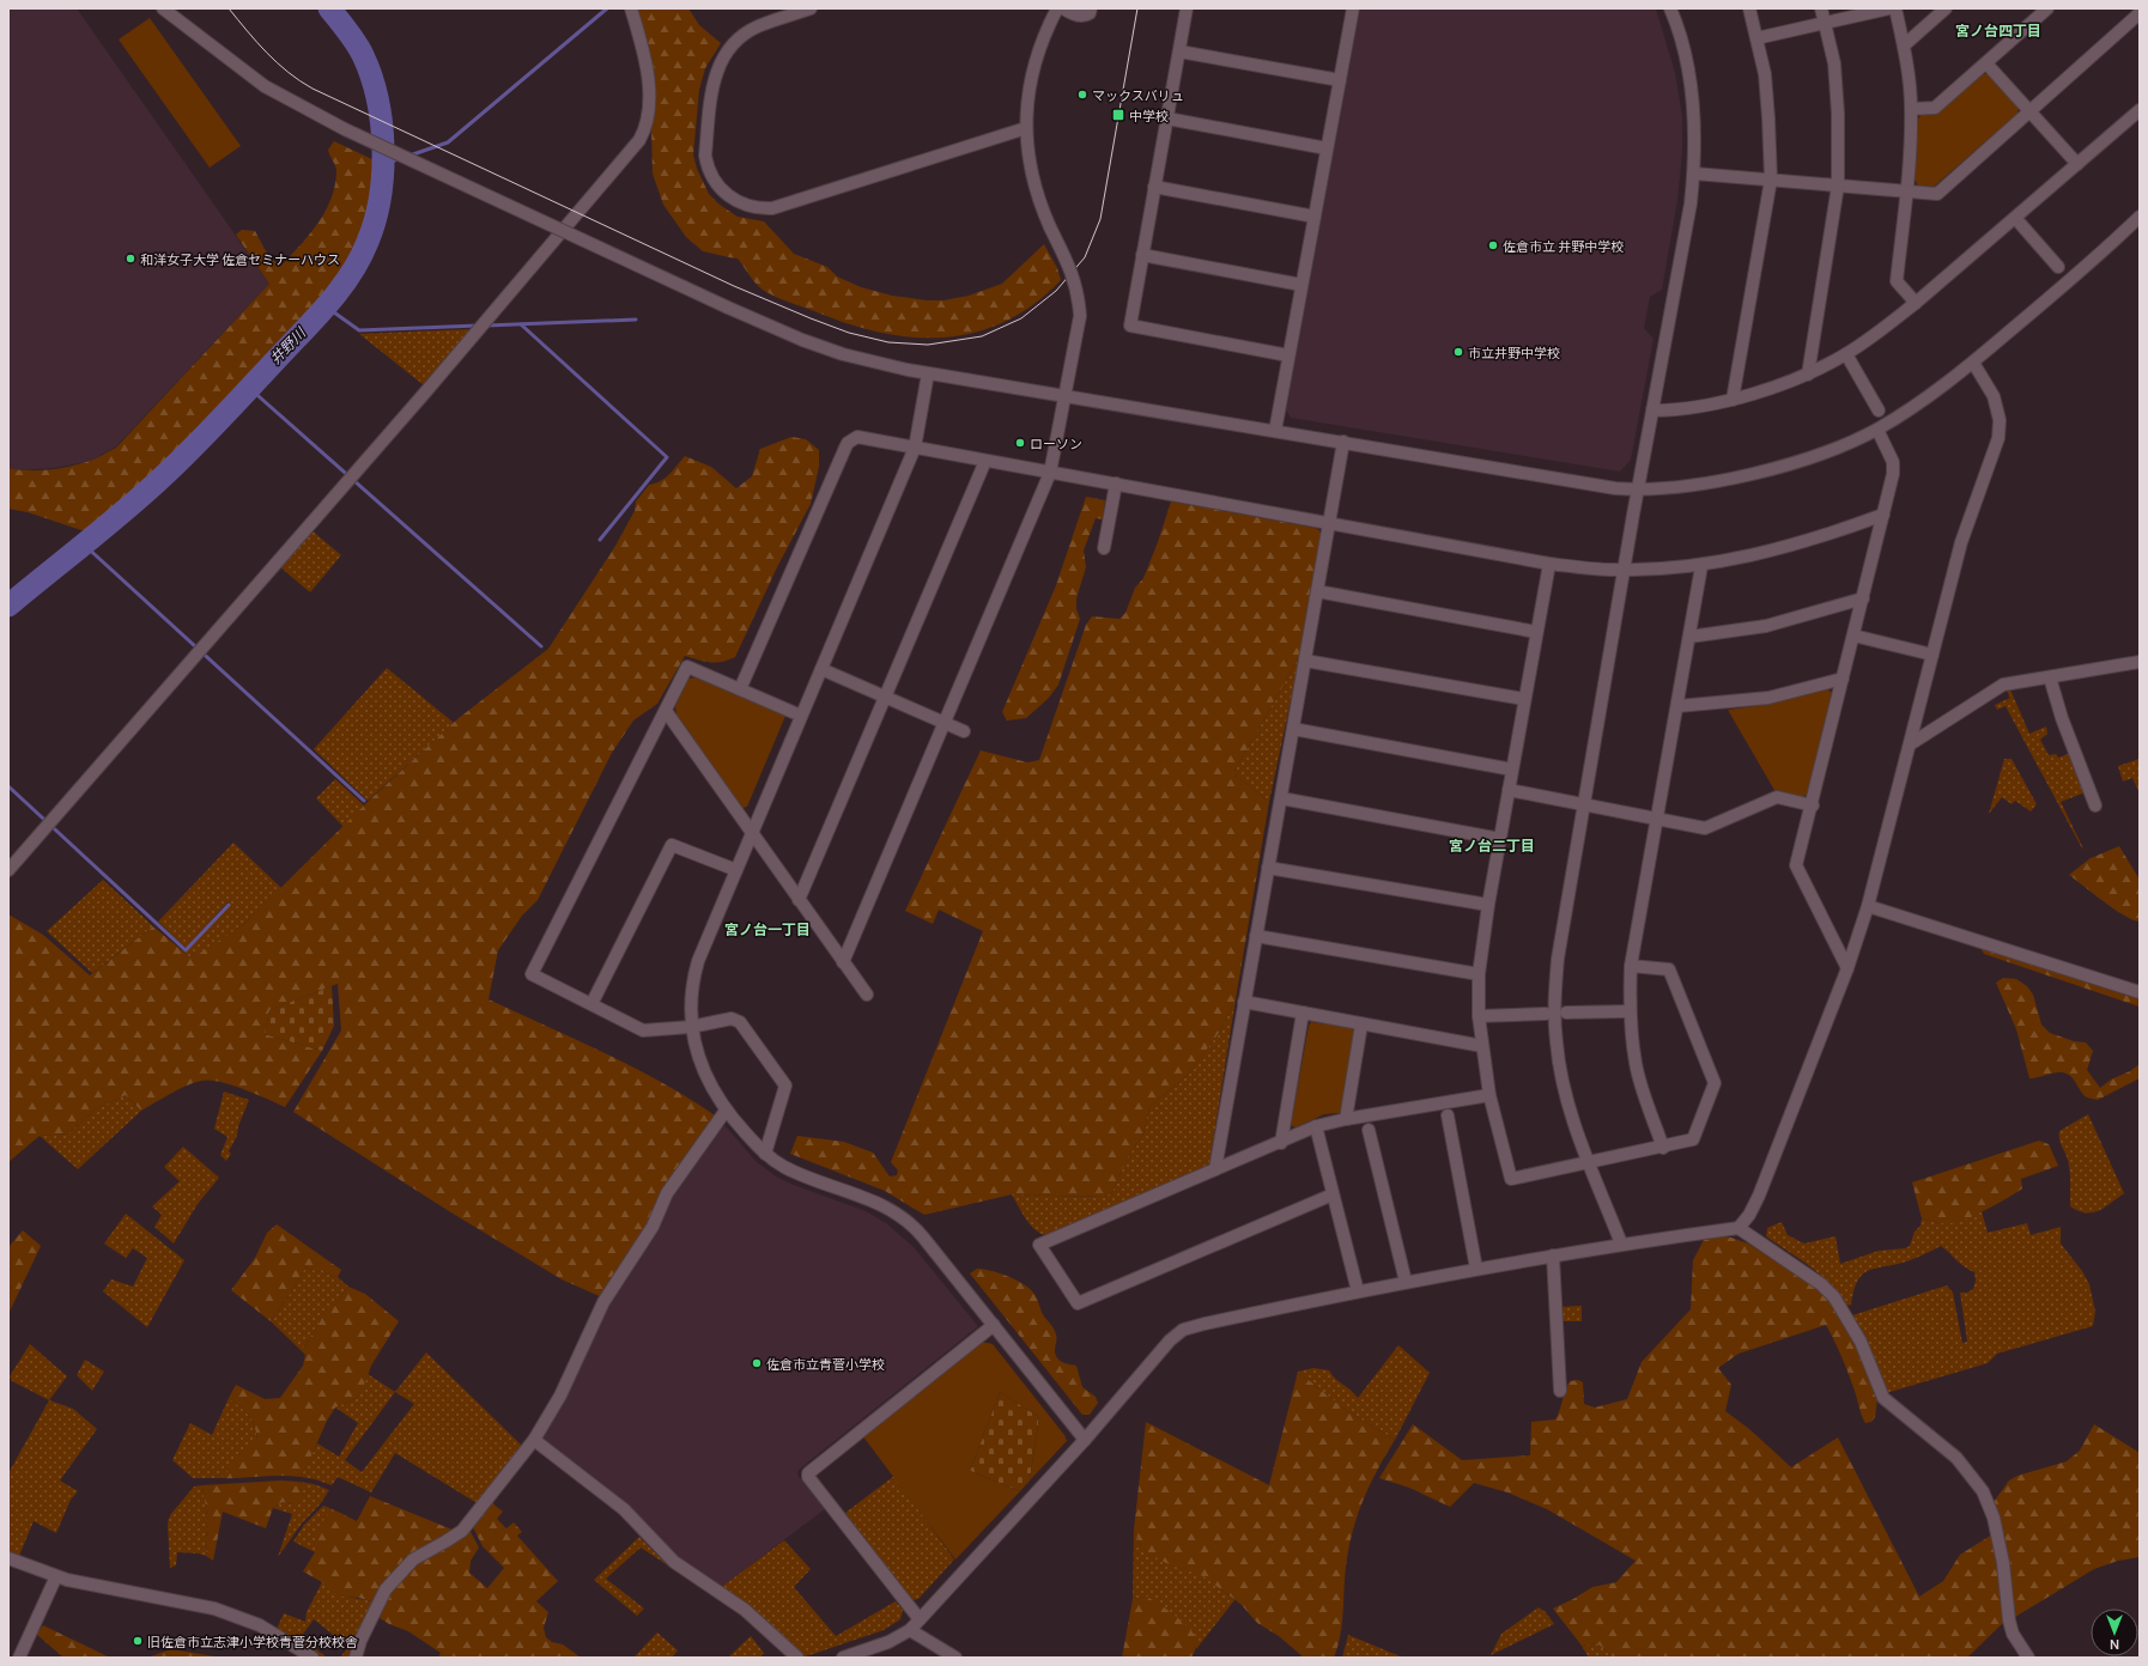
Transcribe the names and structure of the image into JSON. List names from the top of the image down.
{
  "districts": ["宮ノ台四丁目", "宮ノ台二丁目", "宮ノ台一丁目"],
  "water": ["井野川"],
  "places": {
    "other": [
      "マックスバリュ",
      "佐倉市立 井野中学校",
      "和洋女子大学 佐倉セミナーハウス",
      "市立井野中学校",
      "ローソン",
      "佐倉市立青菅小学校",
      "旧佐倉市立志津小学校青菅分校校舎"
    ],
    "transit": ["中学校"]
  },
  "north": "bottom"
}
